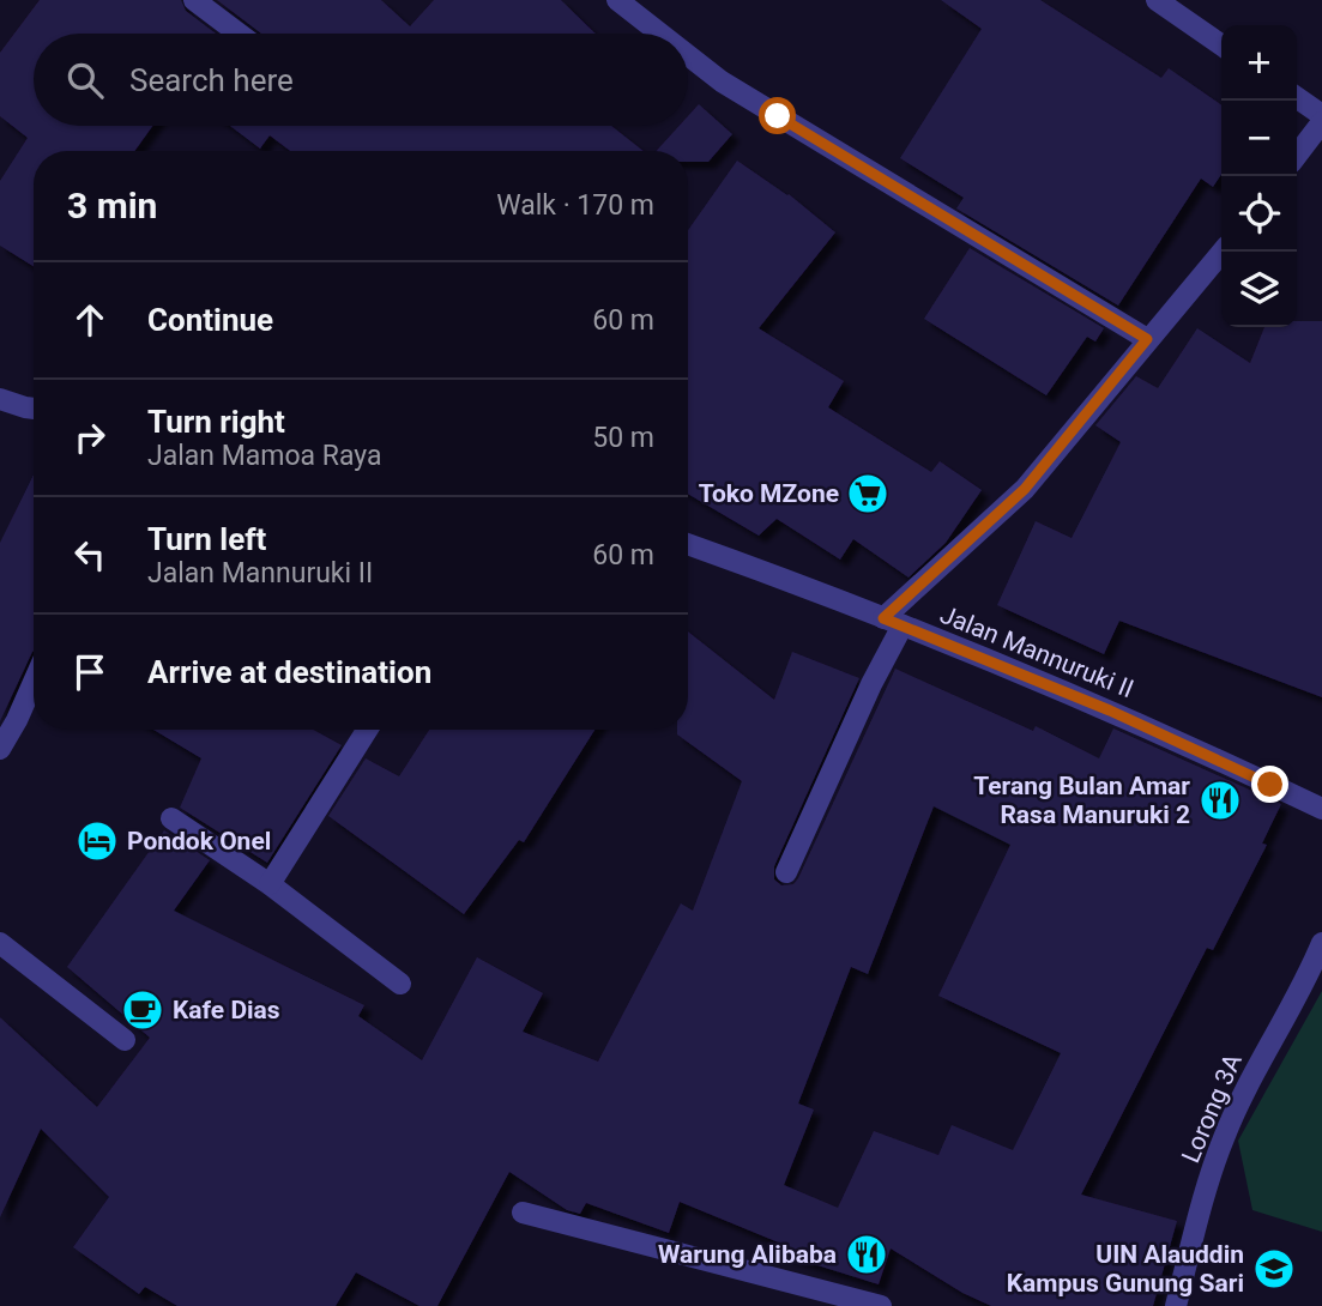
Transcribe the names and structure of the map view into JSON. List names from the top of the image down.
{
  "streets": {
    "street": ["Jalan Mannuruki II", "Lorong 3A"]
  },
  "places": {
    "supermarket": ["Toko MZone"],
    "restaurant": ["Terang Bulan Amar Rasa Manuruki 2", "Warung Alibaba"],
    "hotel": ["Pondok Onel"],
    "cafe": ["Kafe Dias"],
    "school or university": ["UIN Alauddin Kampus Gunung Sari"]
  },
  "page": {
    "map_buttons": ["+", "−"],
    "search": "Search here",
    "heading": ["3 min", "Walk · 170 m"],
    "list": [
      ["Continue", "60 m"],
      ["Turn right", "Jalan Mamoa Raya", "50 m"],
      ["Turn left", "Jalan Mannuruki II", "60 m"],
      "Arrive at destination"
    ]
  }
}
